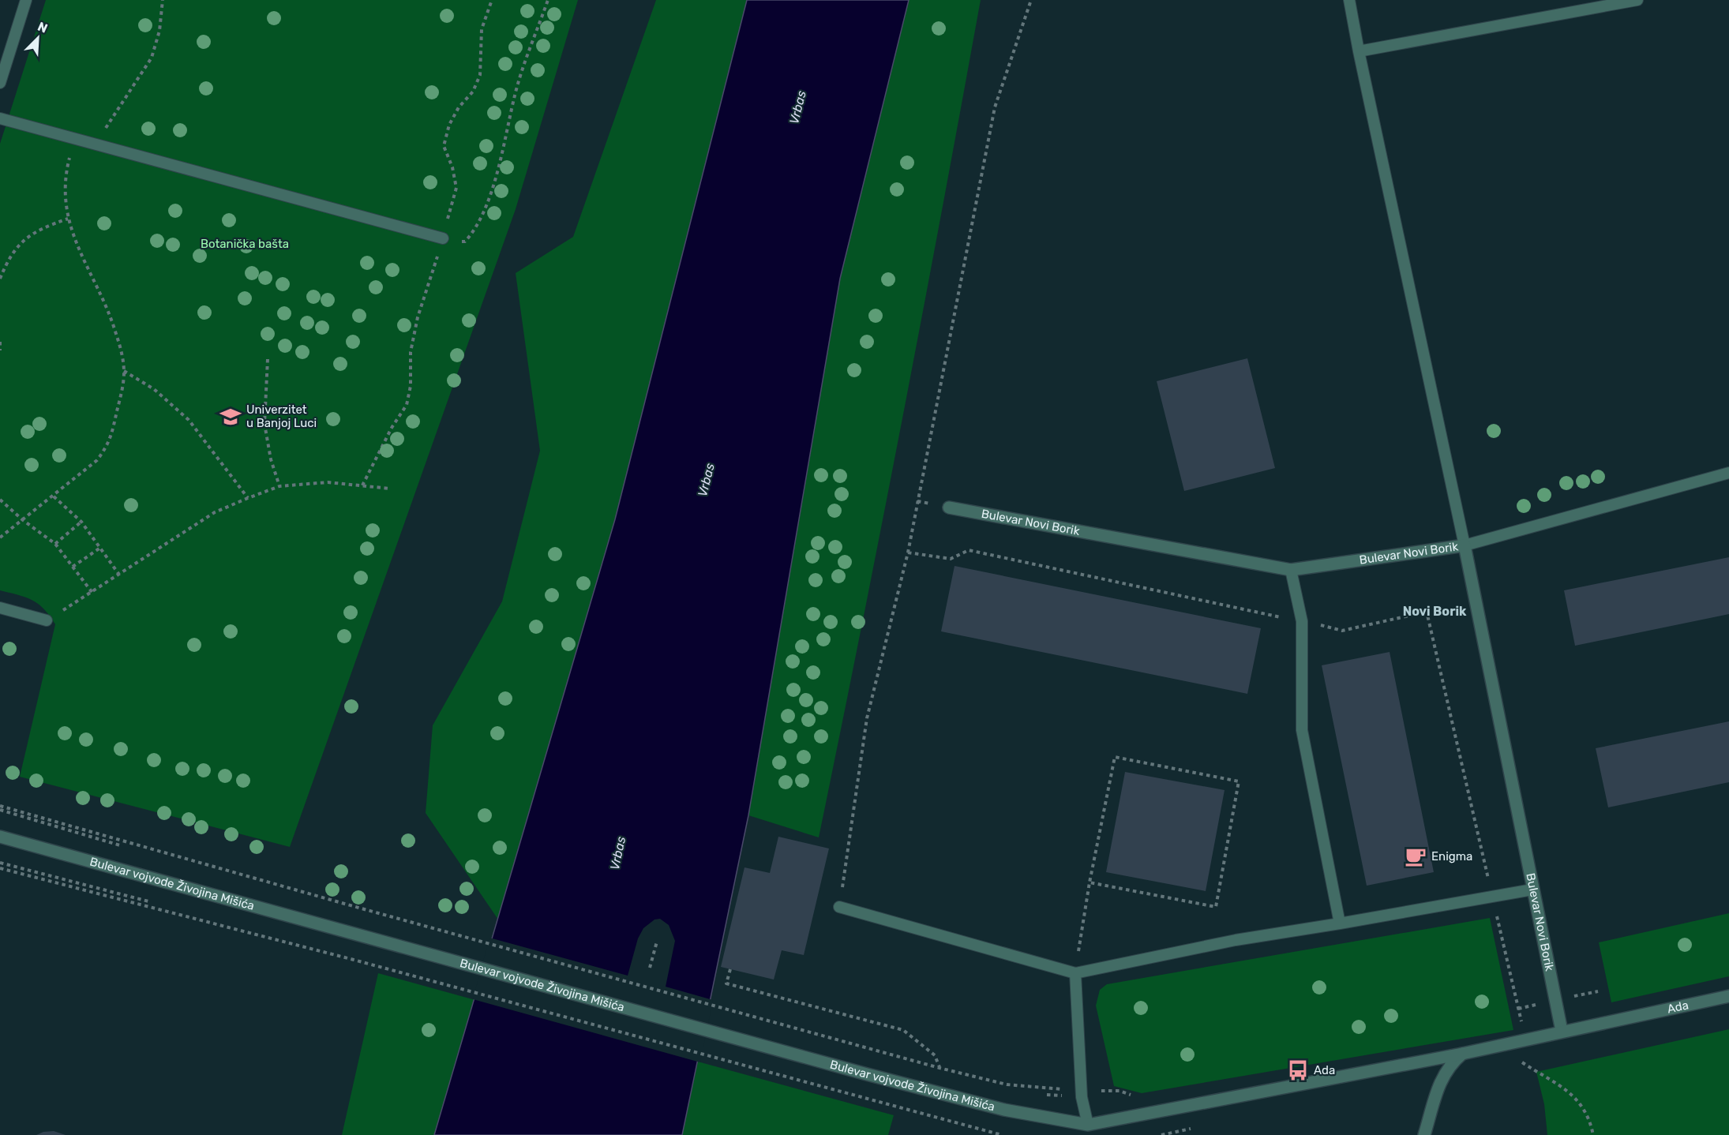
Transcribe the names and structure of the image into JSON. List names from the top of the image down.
{
  "streets": {
    "street": ["Bulevar Novi Borik", "Bulevar vojvode Živojina Mišića", "Ada"]
  },
  "crossings": [
    ["Bulevar Novi Borik", "Ada"],
    ["Bulevar vojvode Živojina Mišića", "Ada"]
  ],
  "districts": ["Novi Borik"],
  "water": ["Vrbas"],
  "parks": ["Botanička bašta"],
  "places": {
    "school or university": ["Univerzitet u Banjoj Luci"],
    "cafe": ["Enigma"],
    "bus stop": ["Ada"]
  },
  "north": "top right"
}
